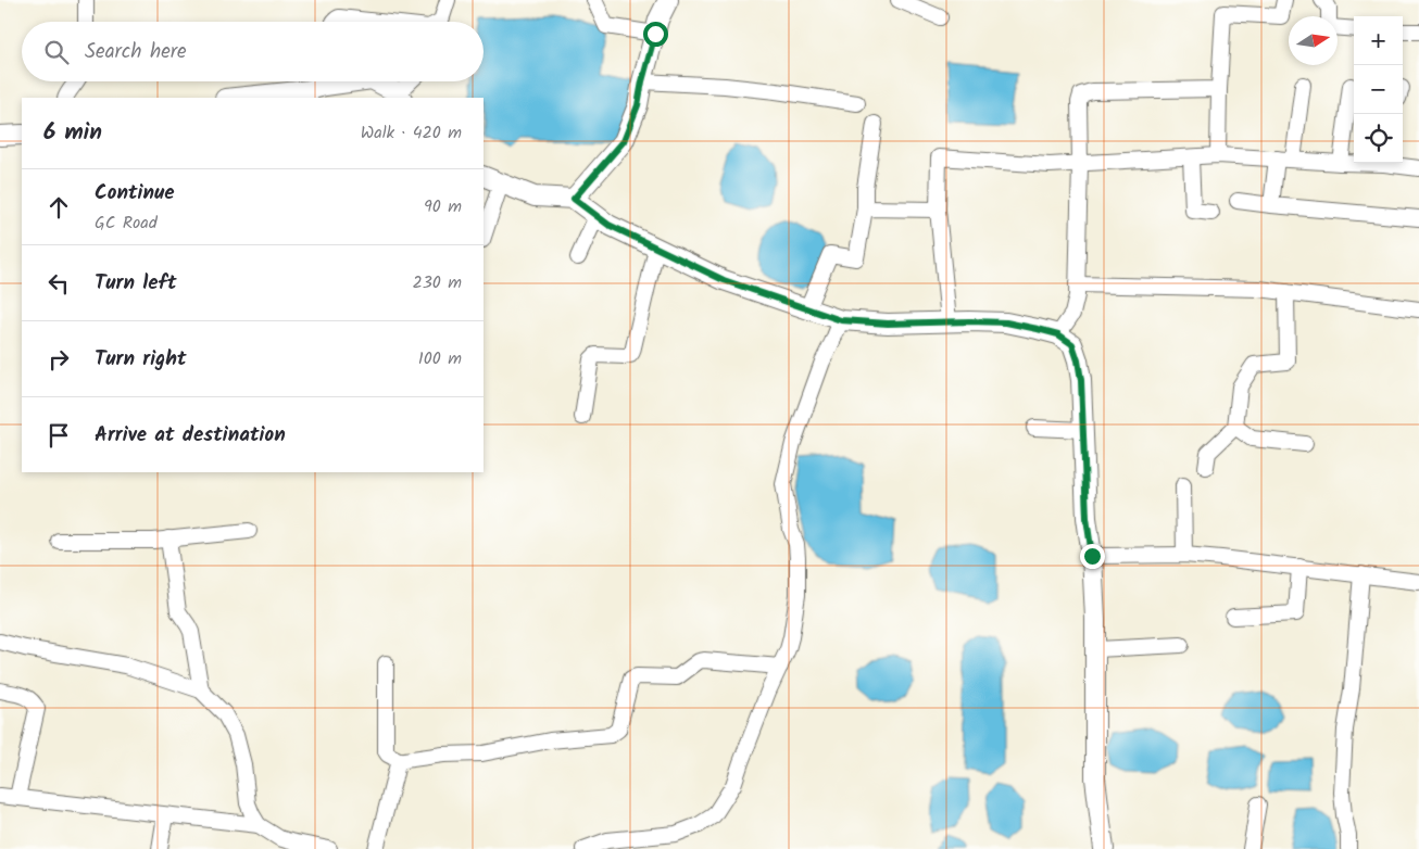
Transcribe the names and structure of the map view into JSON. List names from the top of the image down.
{
  "north": "right",
  "page": {
    "map_buttons": ["+", "−"],
    "search": "Search here",
    "heading": ["6 min", "Walk · 420 m"],
    "list": [
      ["Continue", "GC Road", "90 m"],
      ["Turn left", "230 m"],
      ["Turn right", "100 m"],
      "Arrive at destination"
    ]
  }
}
